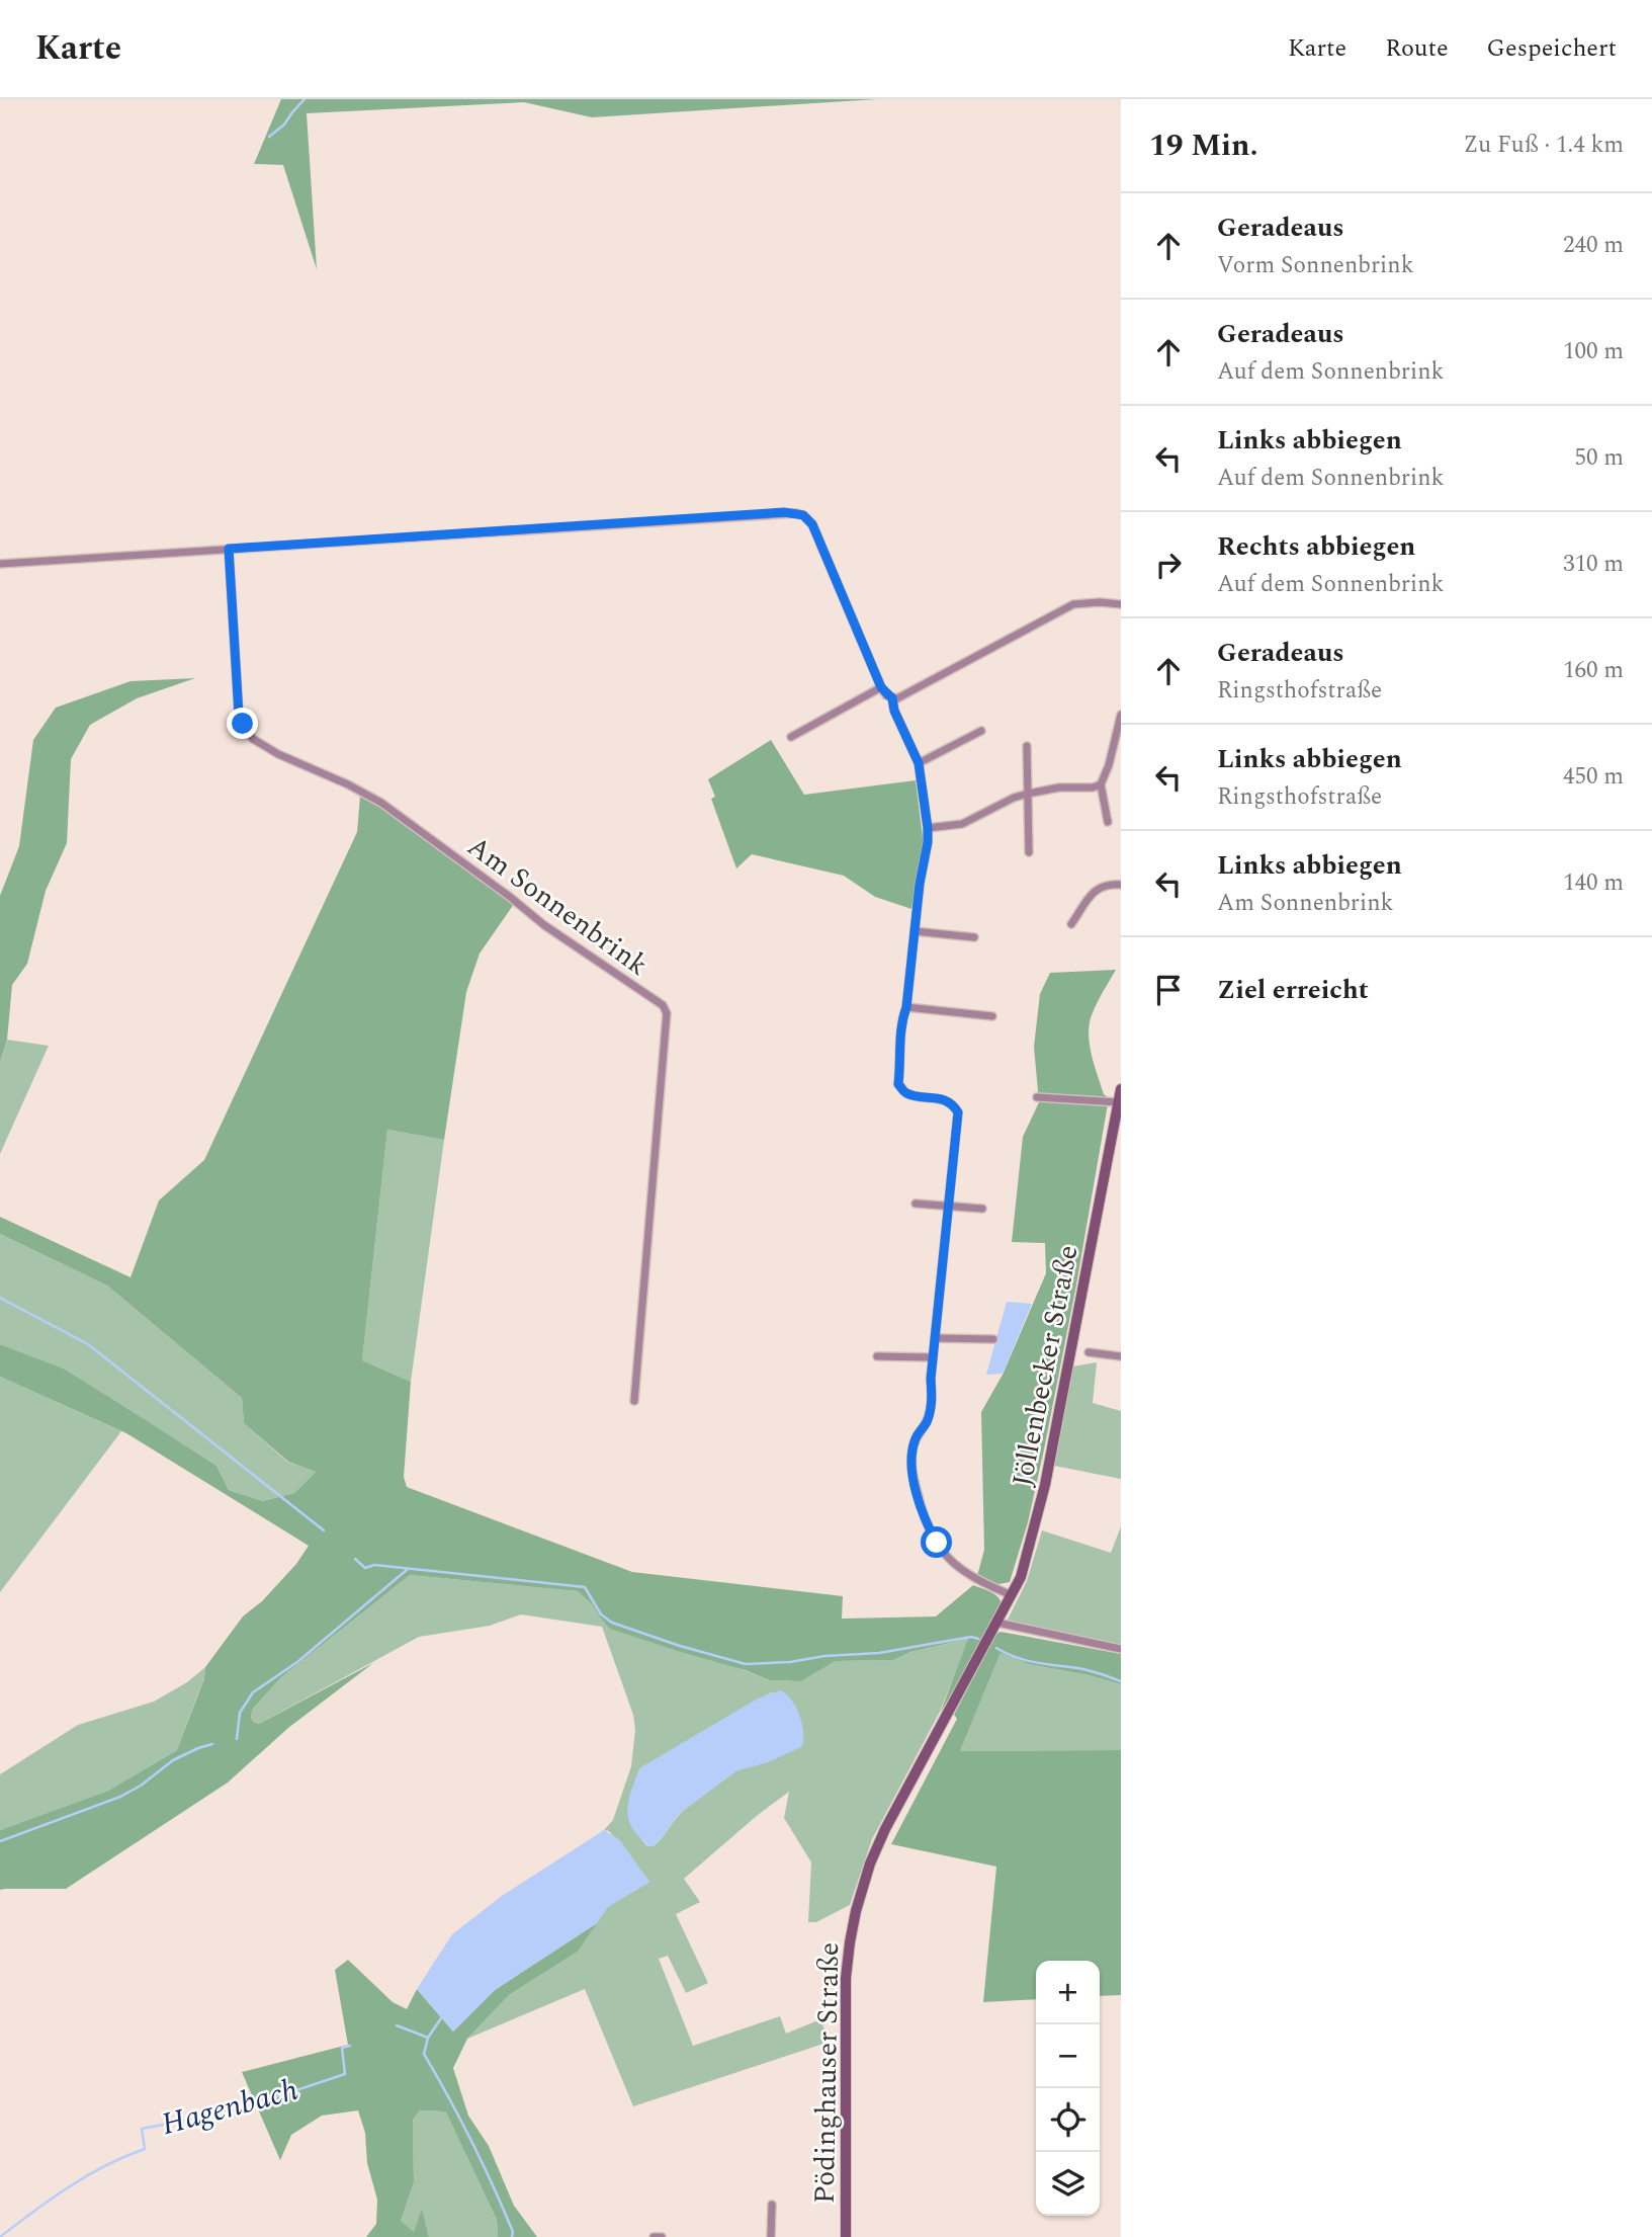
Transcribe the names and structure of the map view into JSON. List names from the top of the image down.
{
  "streets": {
    "main road": ["Jöllenbecker Straße", "Pödinghauser Straße"],
    "street": ["Am Sonnenbrink"]
  },
  "crossings": [
    ["Jöllenbecker Straße", "Pödinghauser Straße"]
  ],
  "water": ["Hagenbach"],
  "page": {
    "header": "Karte",
    "nav": ["Karte", "Route", "Gespeichert"],
    "heading": ["19 Min.", "Zu Fuß · 1.4 km"],
    "list": [
      ["Geradeaus", "Vorm Sonnenbrink", "240 m"],
      ["Geradeaus", "Auf dem Sonnenbrink", "100 m"],
      ["Links abbiegen", "Auf dem Sonnenbrink", "50 m"],
      ["Rechts abbiegen", "Auf dem Sonnenbrink", "310 m"],
      ["Geradeaus", "Ringsthofstraße", "160 m"],
      ["Links abbiegen", "Ringsthofstraße", "450 m"],
      ["Links abbiegen", "Am Sonnenbrink", "140 m"],
      "Ziel erreicht"
    ],
    "map_buttons": ["+", "−"]
  }
}
